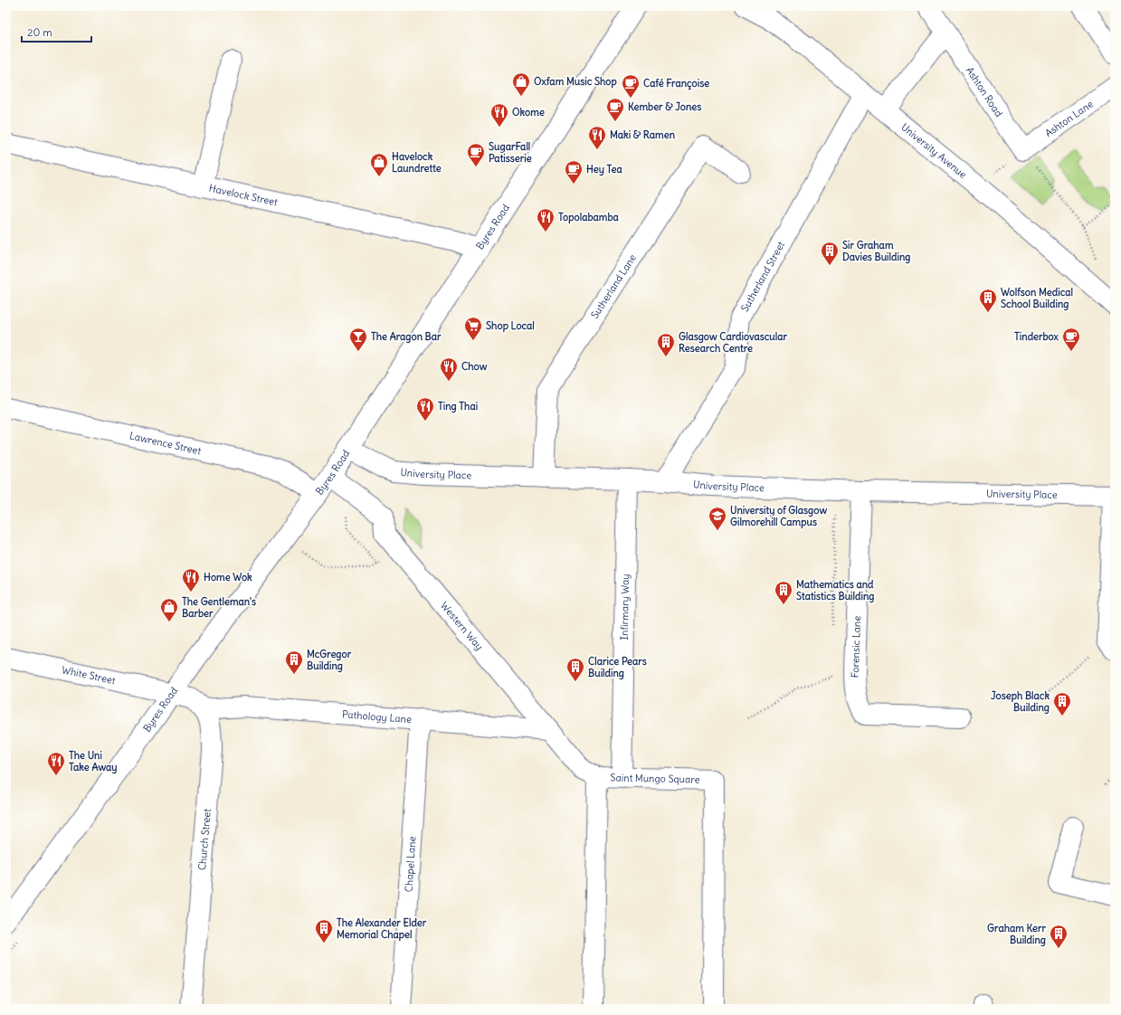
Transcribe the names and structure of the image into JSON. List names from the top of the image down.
{
  "streets": {
    "street": [
      "Ashton Road",
      "Ashton Lane",
      "University Avenue",
      "Havelock Street",
      "Byres Road",
      "Sutherland Street",
      "Sutherland Lane",
      "Lawrence Street",
      "University Place",
      "Infirmary Way",
      "Western Way",
      "Forensic Lane",
      "White Street",
      "Pathology Lane",
      "Saint Mungo Square",
      "Church Street",
      "Chapel Lane"
    ]
  },
  "crossings": [
    ["Ashton Road", "Ashton Lane"],
    ["University Avenue", "Sutherland Street"],
    ["Havelock Street", "Byres Road"],
    ["Byres Road", "Lawrence Street"],
    ["Byres Road", "University Place"],
    ["Byres Road", "Western Way"],
    ["Byres Road", "White Street"],
    ["Sutherland Street", "University Place"],
    ["Sutherland Lane", "University Place"],
    ["University Place", "Infirmary Way"],
    ["University Place", "Forensic Lane"],
    ["Infirmary Way", "Saint Mungo Square"],
    ["Western Way", "Pathology Lane"],
    ["Western Way", "Saint Mungo Square"],
    ["Pathology Lane", "Church Street"],
    ["Pathology Lane", "Chapel Lane"]
  ],
  "places": {
    "shop": ["Oxfam Music Shop", "Havelock Laundrette", "The Gentleman's Barber"],
    "cafe": [
      "Café Françoise",
      "Kember & Jones",
      "SugarFall Patisserie",
      "Hey Tea",
      "Tinderbox"
    ],
    "restaurant": [
      "Okome",
      "Maki & Ramen",
      "Topolabamba",
      "Chow",
      "Ting Thai",
      "Home Wok",
      "The Uni Take Away"
    ],
    "building": [
      "Sir Graham Davies Building",
      "Wolfson Medical School Building",
      "Glasgow Cardiovascular Research Centre",
      "Mathematics and Statistics Building",
      "McGregor Building",
      "Clarice Pears Building",
      "Joseph Black Building",
      "The Alexander Elder Memorial Chapel",
      "Graham Kerr Building"
    ],
    "supermarket": ["Shop Local"],
    "bar": ["The Aragon Bar"],
    "school or university": ["University of Glasgow Gilmorehill Campus"]
  },
  "scale_bar": "20 m"
}
